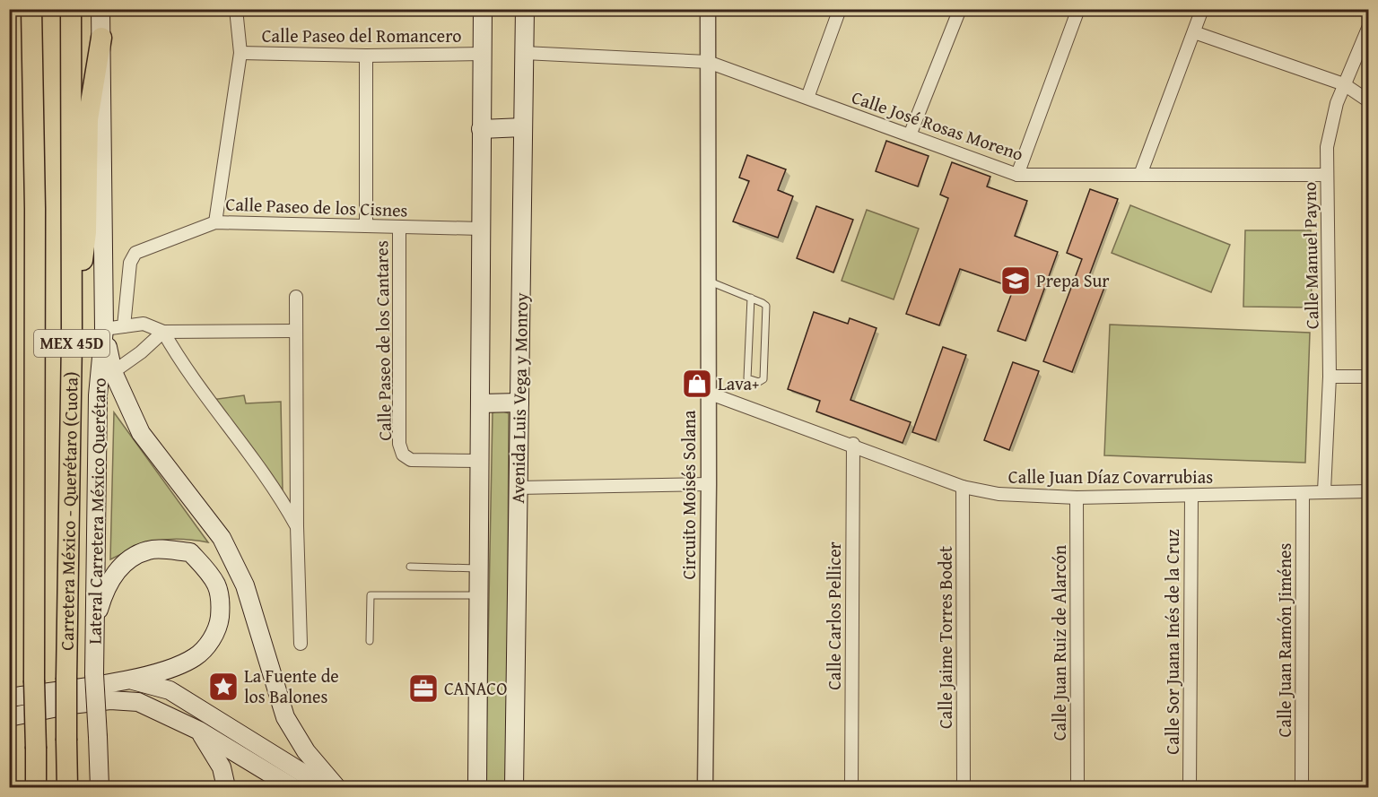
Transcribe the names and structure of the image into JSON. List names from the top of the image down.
{
  "streets": {
    "highway": ["MEX 45D", "Carretera México - Querétaro (Cuota)"],
    "main road": ["Avenida Luis Vega y Monroy", "Lateral Carretera México Querétaro"],
    "street": [
      "Calle Paseo del Romancero",
      "Calle José Rosas Moreno",
      "Calle Paseo de los Cisnes",
      "Calle Manuel Payno",
      "Calle Paseo de los Cantares",
      "Calle Juan Díaz Covarrubias",
      "Circuito Moisés Solana",
      "Calle Carlos Pellicer",
      "Calle Jaime Torres Bodet",
      "Calle Juan Ramón Jiménes",
      "Calle Sor Juana Inés de la Cruz",
      "Calle Juan Ruiz de Alarcón"
    ]
  },
  "crossings": [
    ["Calle José Rosas Moreno", "Calle Manuel Payno"],
    ["Calle José Rosas Moreno", "Avenida Luis Vega y Monroy"],
    ["Calle José Rosas Moreno", "Circuito Moisés Solana"],
    ["Calle Paseo de los Cisnes", "Calle Paseo de los Cantares"],
    ["Calle Manuel Payno", "Calle Juan Díaz Covarrubias"],
    ["Calle Juan Díaz Covarrubias", "Circuito Moisés Solana"],
    ["Calle Juan Díaz Covarrubias", "Calle Carlos Pellicer"],
    ["Calle Juan Díaz Covarrubias", "Calle Jaime Torres Bodet"],
    ["Calle Juan Díaz Covarrubias", "Calle Juan Ramón Jiménes"],
    ["Calle Juan Díaz Covarrubias", "Calle Sor Juana Inés de la Cruz"],
    ["Calle Juan Díaz Covarrubias", "Calle Juan Ruiz de Alarcón"]
  ],
  "places": {
    "school or university": ["Prepa Sur"],
    "shop": ["Lava+"],
    "place": ["La Fuente de los Balones"],
    "office": ["CANACO"]
  }
}
